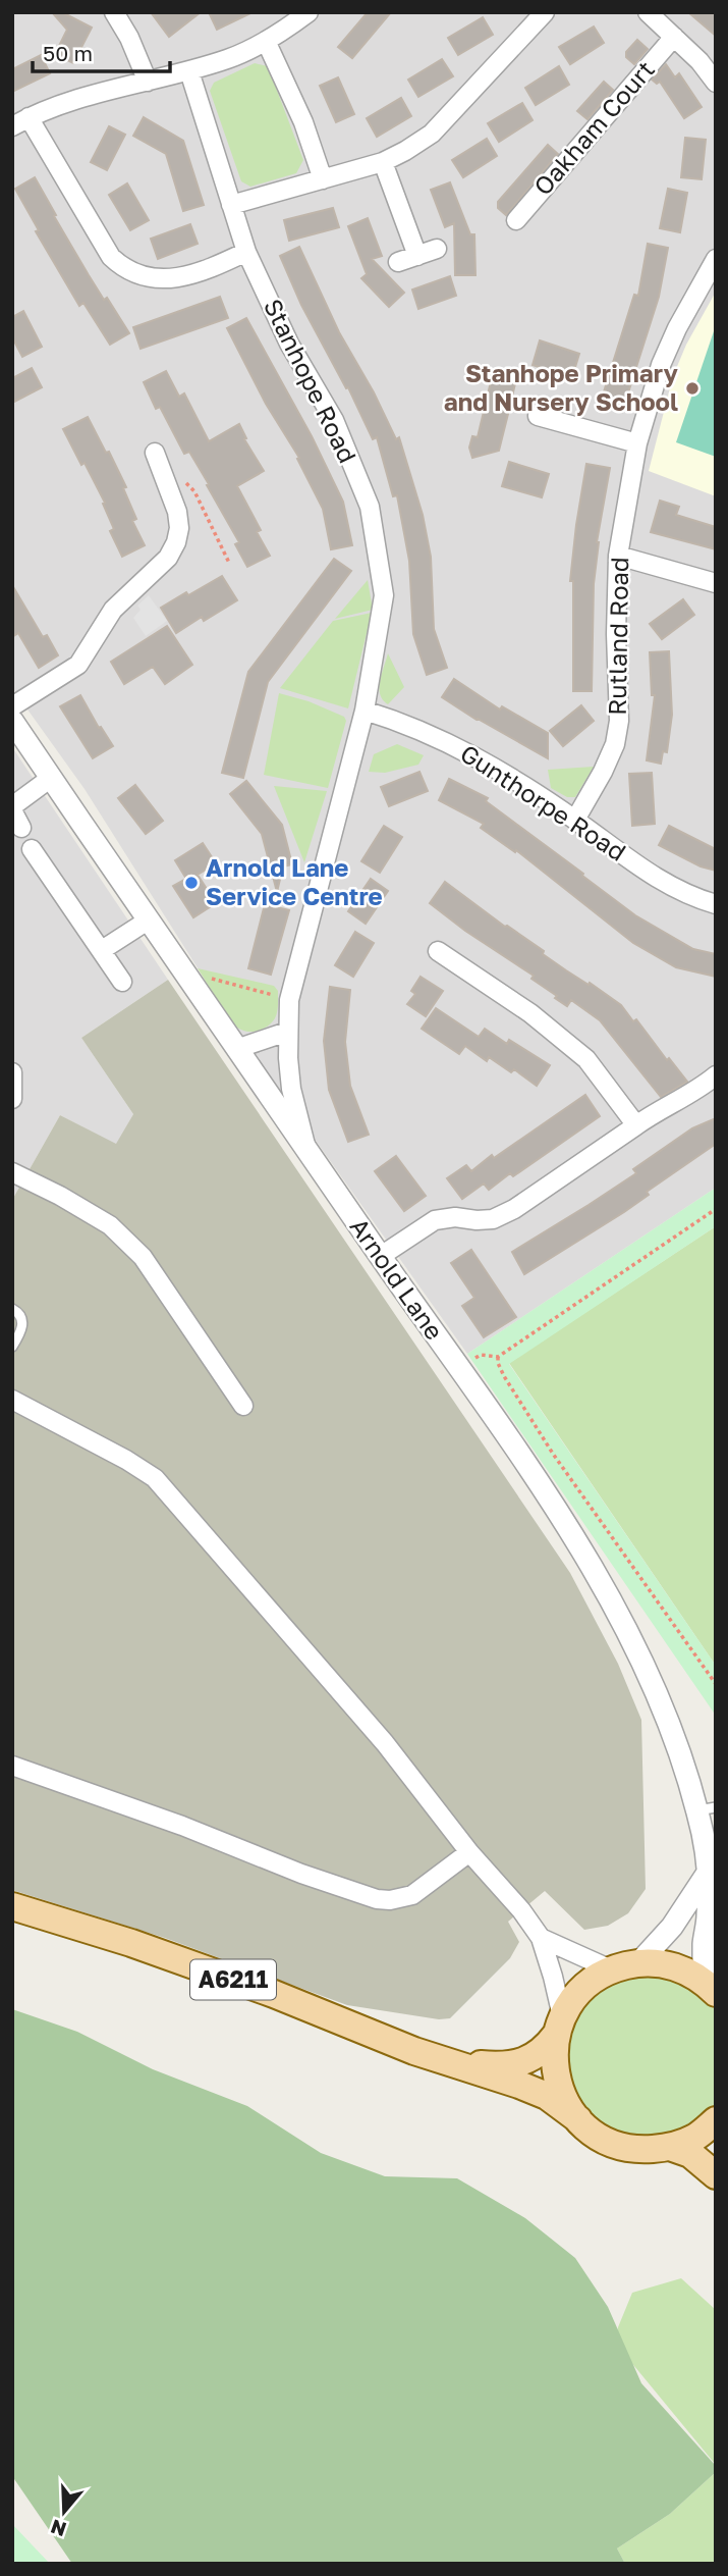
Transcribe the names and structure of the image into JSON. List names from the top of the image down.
{
  "streets": {
    "main road": ["A6211"],
    "street": [
      "Oakham Court",
      "Stanhope Road",
      "Rutland Road",
      "Gunthorpe Road",
      "Arnold Lane"
    ]
  },
  "crossings": [
    ["Stanhope Road", "Gunthorpe Road"],
    ["Stanhope Road", "Arnold Lane"],
    ["Rutland Road", "Gunthorpe Road"]
  ],
  "places": ["Stanhope Primary and Nursery School", "Arnold Lane Service Centre"],
  "scale_bar": "50 m",
  "north": "bottom"
}
